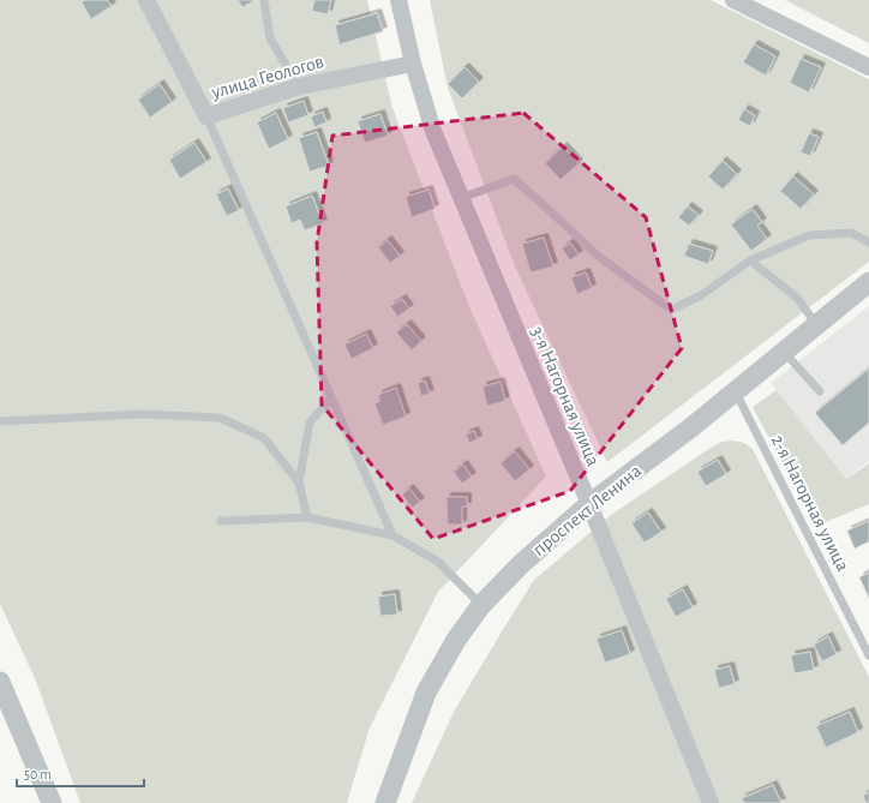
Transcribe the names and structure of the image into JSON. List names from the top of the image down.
{
  "streets": {
    "street": ["улица Геологов", "3-я Нагорная улица", "проспект Ленина"],
    "lane": ["2-я Нагорная улица"]
  },
  "crossings": [
    ["улица Геологов", "3-я Нагорная улица"],
    ["3-я Нагорная улица", "проспект Ленина"],
    ["2-я Нагорная улица", "проспект Ленина"]
  ],
  "scale_bar": "50 m"
}
